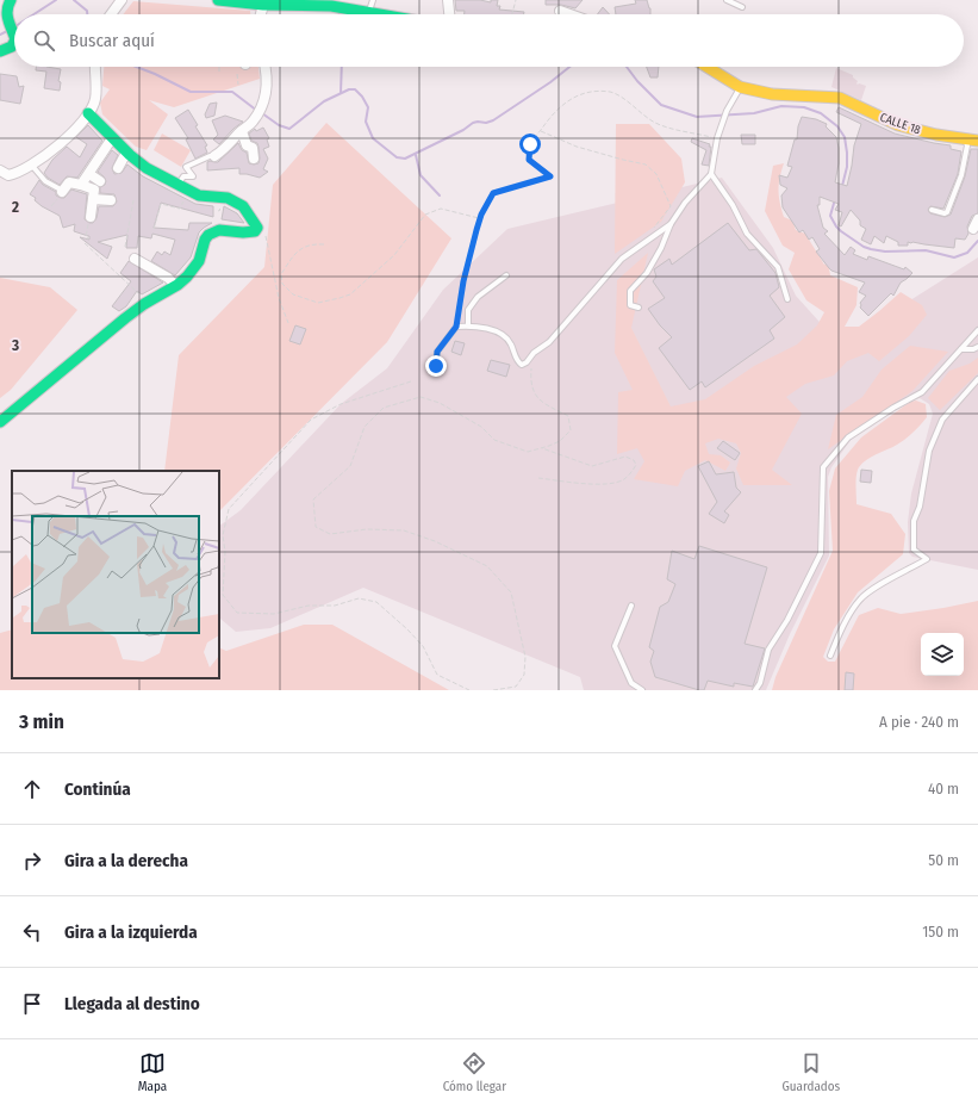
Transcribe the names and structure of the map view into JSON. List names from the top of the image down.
{
  "streets": {
    "street": ["CALLE 18"]
  },
  "page": {
    "search": "Buscar aquí",
    "heading": ["3 min", "A pie · 240 m"],
    "list": [
      ["Continúa", "40 m"],
      ["Gira a la derecha", "50 m"],
      ["Gira a la izquierda", "150 m"],
      "Llegada al destino"
    ],
    "nav": ["Mapa", "Cómo llegar", "Guardados"]
  },
  "grid": {
    "rows": ["2", "3"]
  }
}
